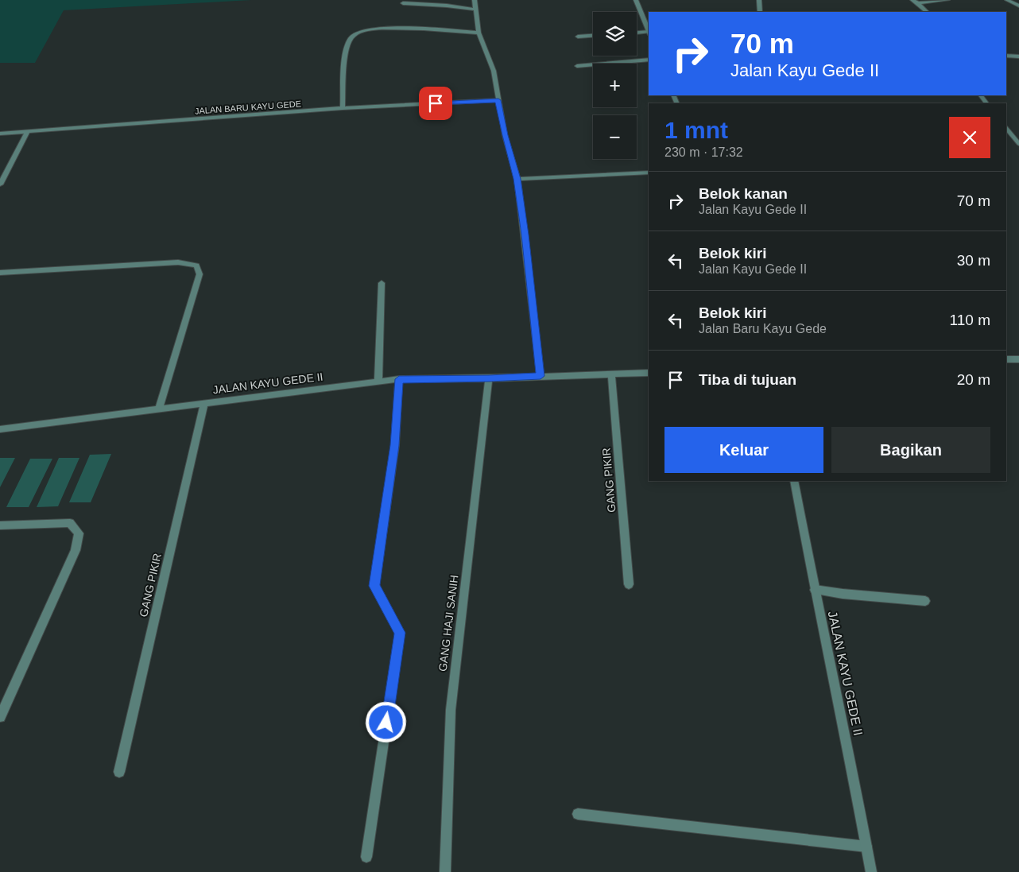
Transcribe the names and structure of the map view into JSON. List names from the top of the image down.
{
  "streets": {
    "street": [
      "JALAN BARU KAYU GEDE",
      "JALAN KAYU GEDE II",
      "GANG PIKIR",
      "GANG HAJI SANIH"
    ]
  },
  "crossings": [
    ["JALAN KAYU GEDE II", "GANG PIKIR"],
    ["JALAN KAYU GEDE II", "GANG HAJI SANIH"]
  ],
  "page": {
    "map_buttons": ["+", "−"],
    "turn": ["70 m", "Jalan Kayu Gede II"],
    "heading": ["1 mnt", "230 m · 17:32"],
    "list": [
      {
        "name": "Belok kanan",
        "note": "Jalan Kayu Gede II",
        "value": "70 m"
      },
      {
        "name": "Belok kiri",
        "note": "Jalan Kayu Gede II",
        "value": "30 m"
      },
      {
        "name": "Belok kiri",
        "note": "Jalan Baru Kayu Gede",
        "value": "110 m"
      },
      {
        "name": "Tiba di tujuan",
        "value": "20 m"
      }
    ],
    "buttons": ["Keluar", "Bagikan"]
  }
}
